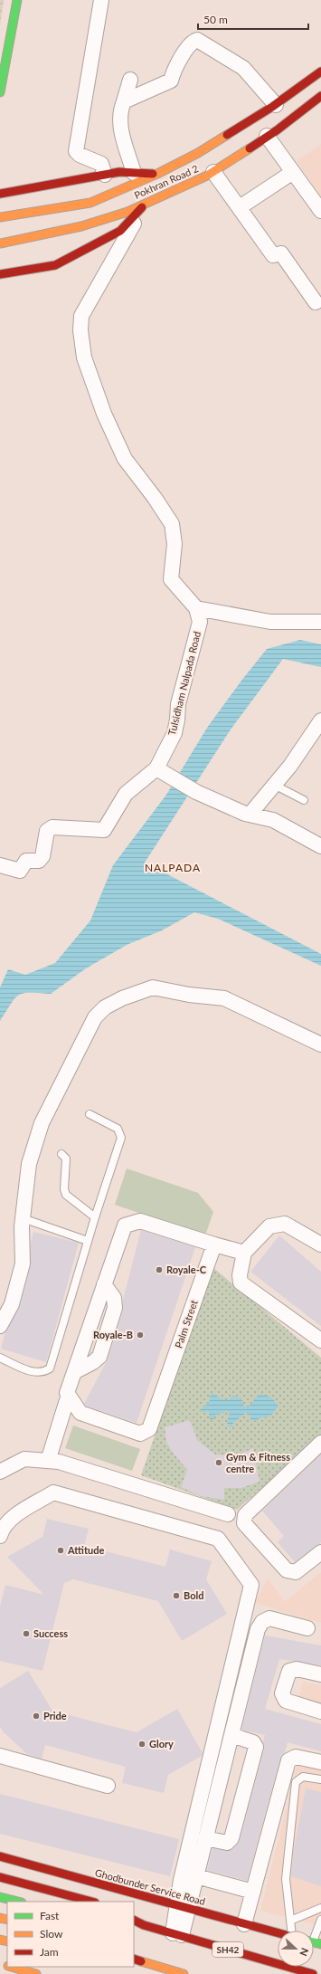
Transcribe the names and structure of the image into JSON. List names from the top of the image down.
{
  "streets": {
    "main road": ["Pokhran Road 2", "Ghodbunder Service Road", "SH42"],
    "street": ["Tulsidham Nalpada Road", "Palm Street"]
  },
  "districts": ["NALPADA"],
  "places": [
    "Royale-C",
    "Royale-B",
    "Gym & Fitness centre",
    "Attitude",
    "Bold",
    "Success",
    "Pride",
    "Glory"
  ],
  "legend": ["Fast", "Slow", "Jam"],
  "scale_bar": "50 m",
  "north": "right"
}
